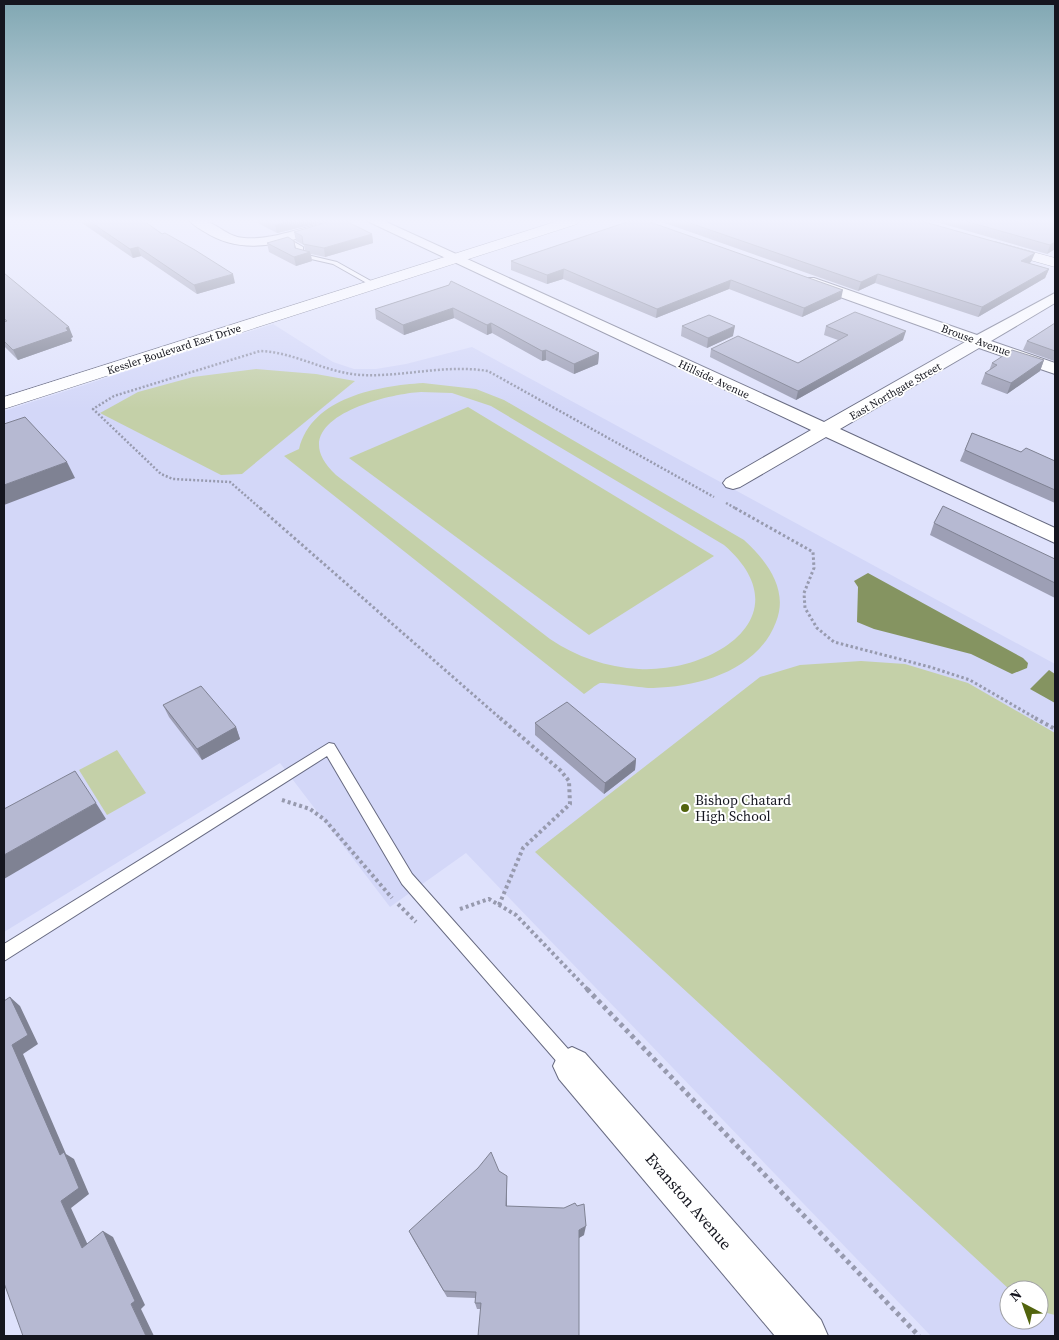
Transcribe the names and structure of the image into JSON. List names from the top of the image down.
{
  "streets": {
    "main road": ["Kessler Boulevard East Drive"],
    "street": [
      "Brouse Avenue",
      "Hillside Avenue",
      "East Northgate Street",
      "Evanston Avenue"
    ]
  },
  "crossings": [
    ["Brouse Avenue", "East Northgate Street"],
    ["Hillside Avenue", "East Northgate Street"]
  ],
  "places": ["Bishop Chatard High School"],
  "north": "top left"
}
